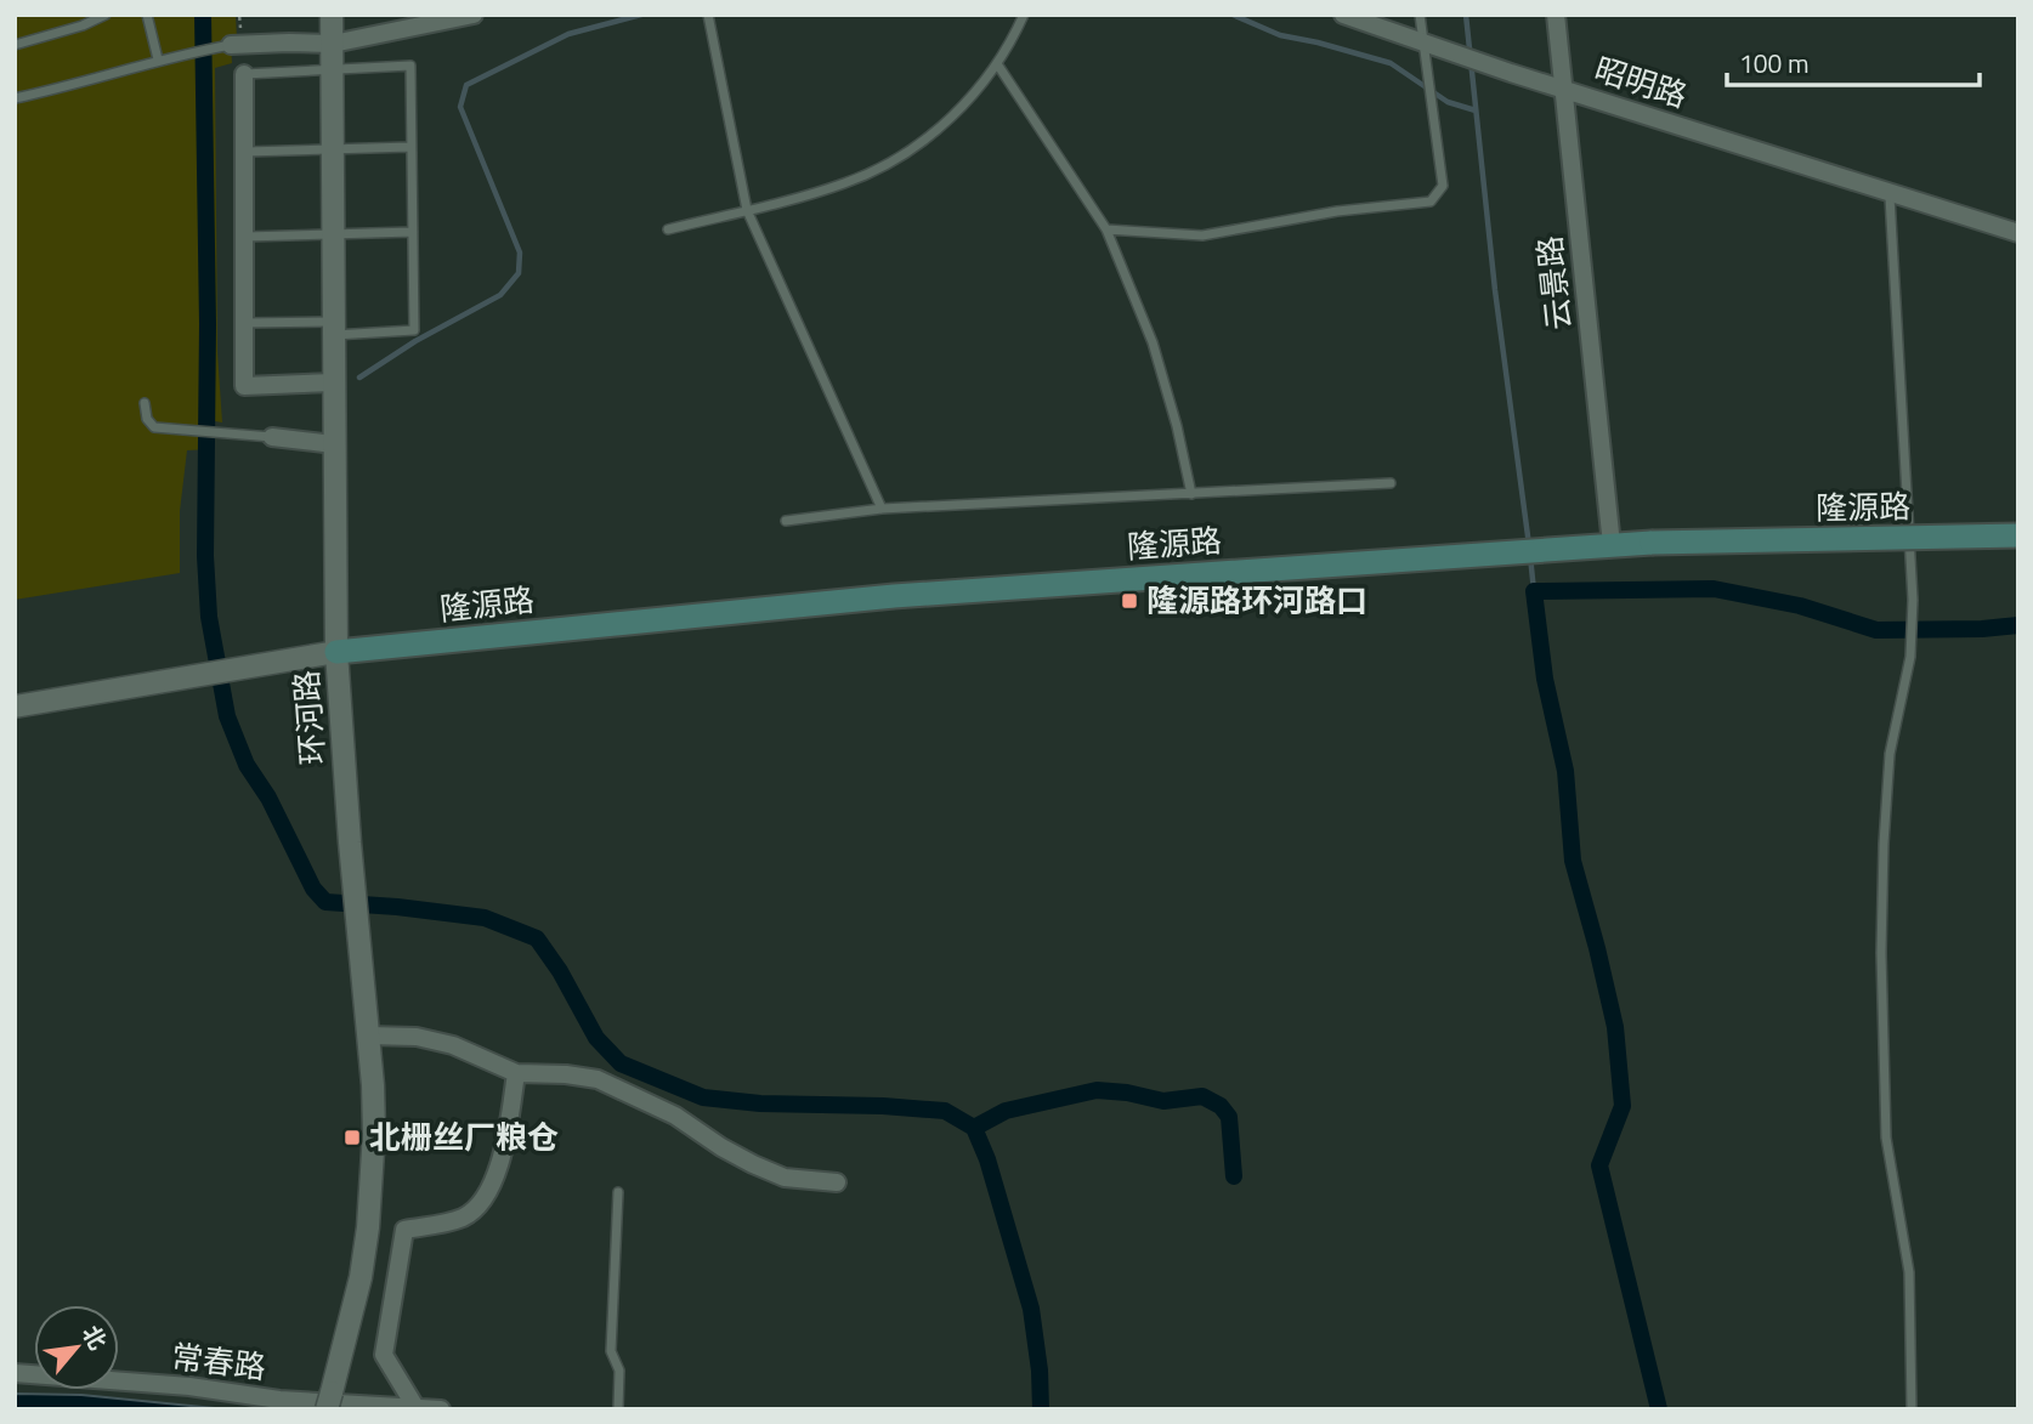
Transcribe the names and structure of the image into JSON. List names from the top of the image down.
{
  "streets": {
    "main road": ["隆源路"],
    "street": [
      "昭明路",
      "云景路",
      "环河路",
      "常春路"
    ]
  },
  "crossings": [
    ["昭明路", "云景路"],
    ["云景路", "隆源路"],
    ["隆源路", "环河路"]
  ],
  "places": {
    "transit": ["隆源路环河路口", "北栅丝厂粮仓"]
  },
  "scale_bar": "100 m",
  "north": "top right"
}
